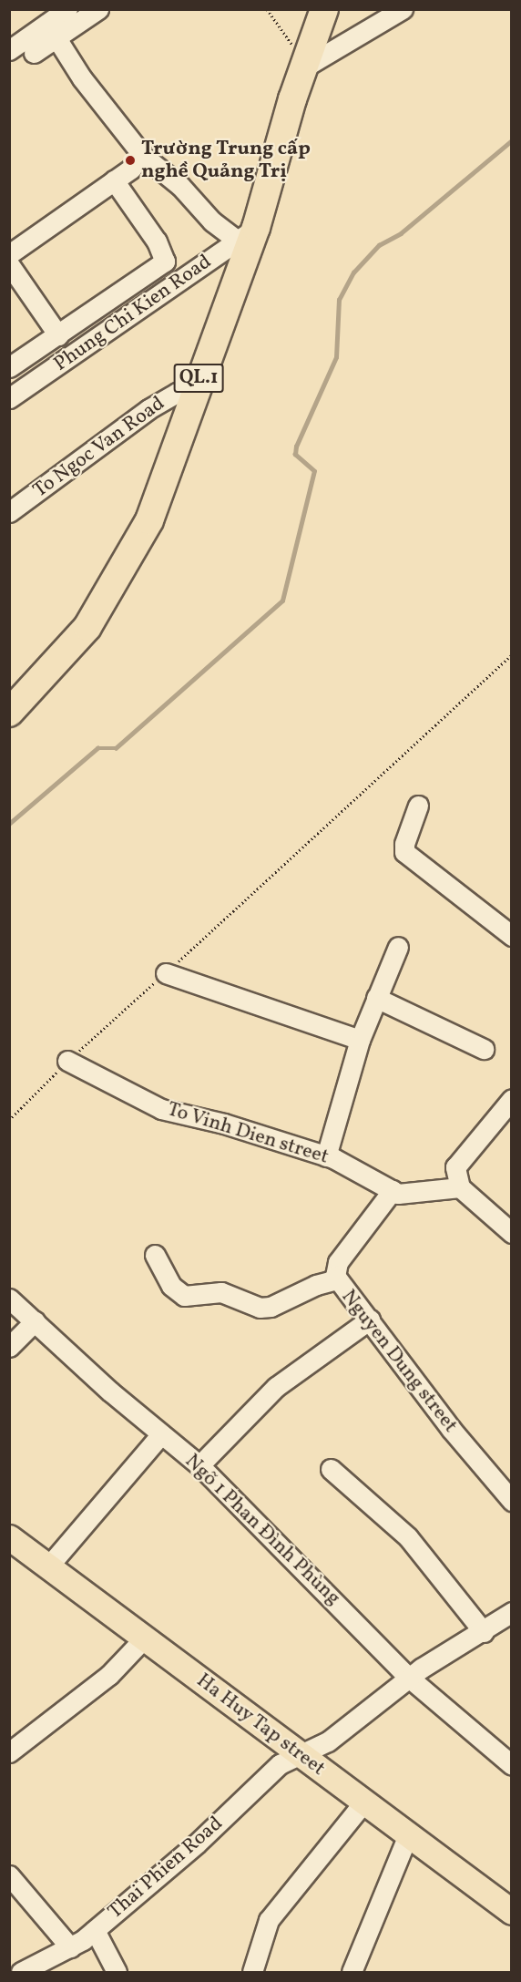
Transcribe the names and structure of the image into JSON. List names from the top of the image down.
{
  "streets": {
    "highway": ["QL.1"],
    "main road": ["Ha Huy Tap street"],
    "street": [
      "Phung Chi Kien Road",
      "To Ngoc Van Road",
      "To Vinh Dien street",
      "Nguyen Dung street",
      "Ngõ 1 Phan Đình Phùng",
      "Thai Phien Road"
    ]
  },
  "crossings": [
    ["Phung Chi Kien Road", "QL.1"],
    ["QL.1", "To Ngoc Van Road"],
    ["To Vinh Dien street", "Nguyen Dung street"],
    ["Ngõ 1 Phan Đình Phùng", "Thai Phien Road"],
    ["Ha Huy Tap street", "Thai Phien Road"]
  ],
  "places": ["Trường Trung cấp nghề Quảng Trị"]
}
